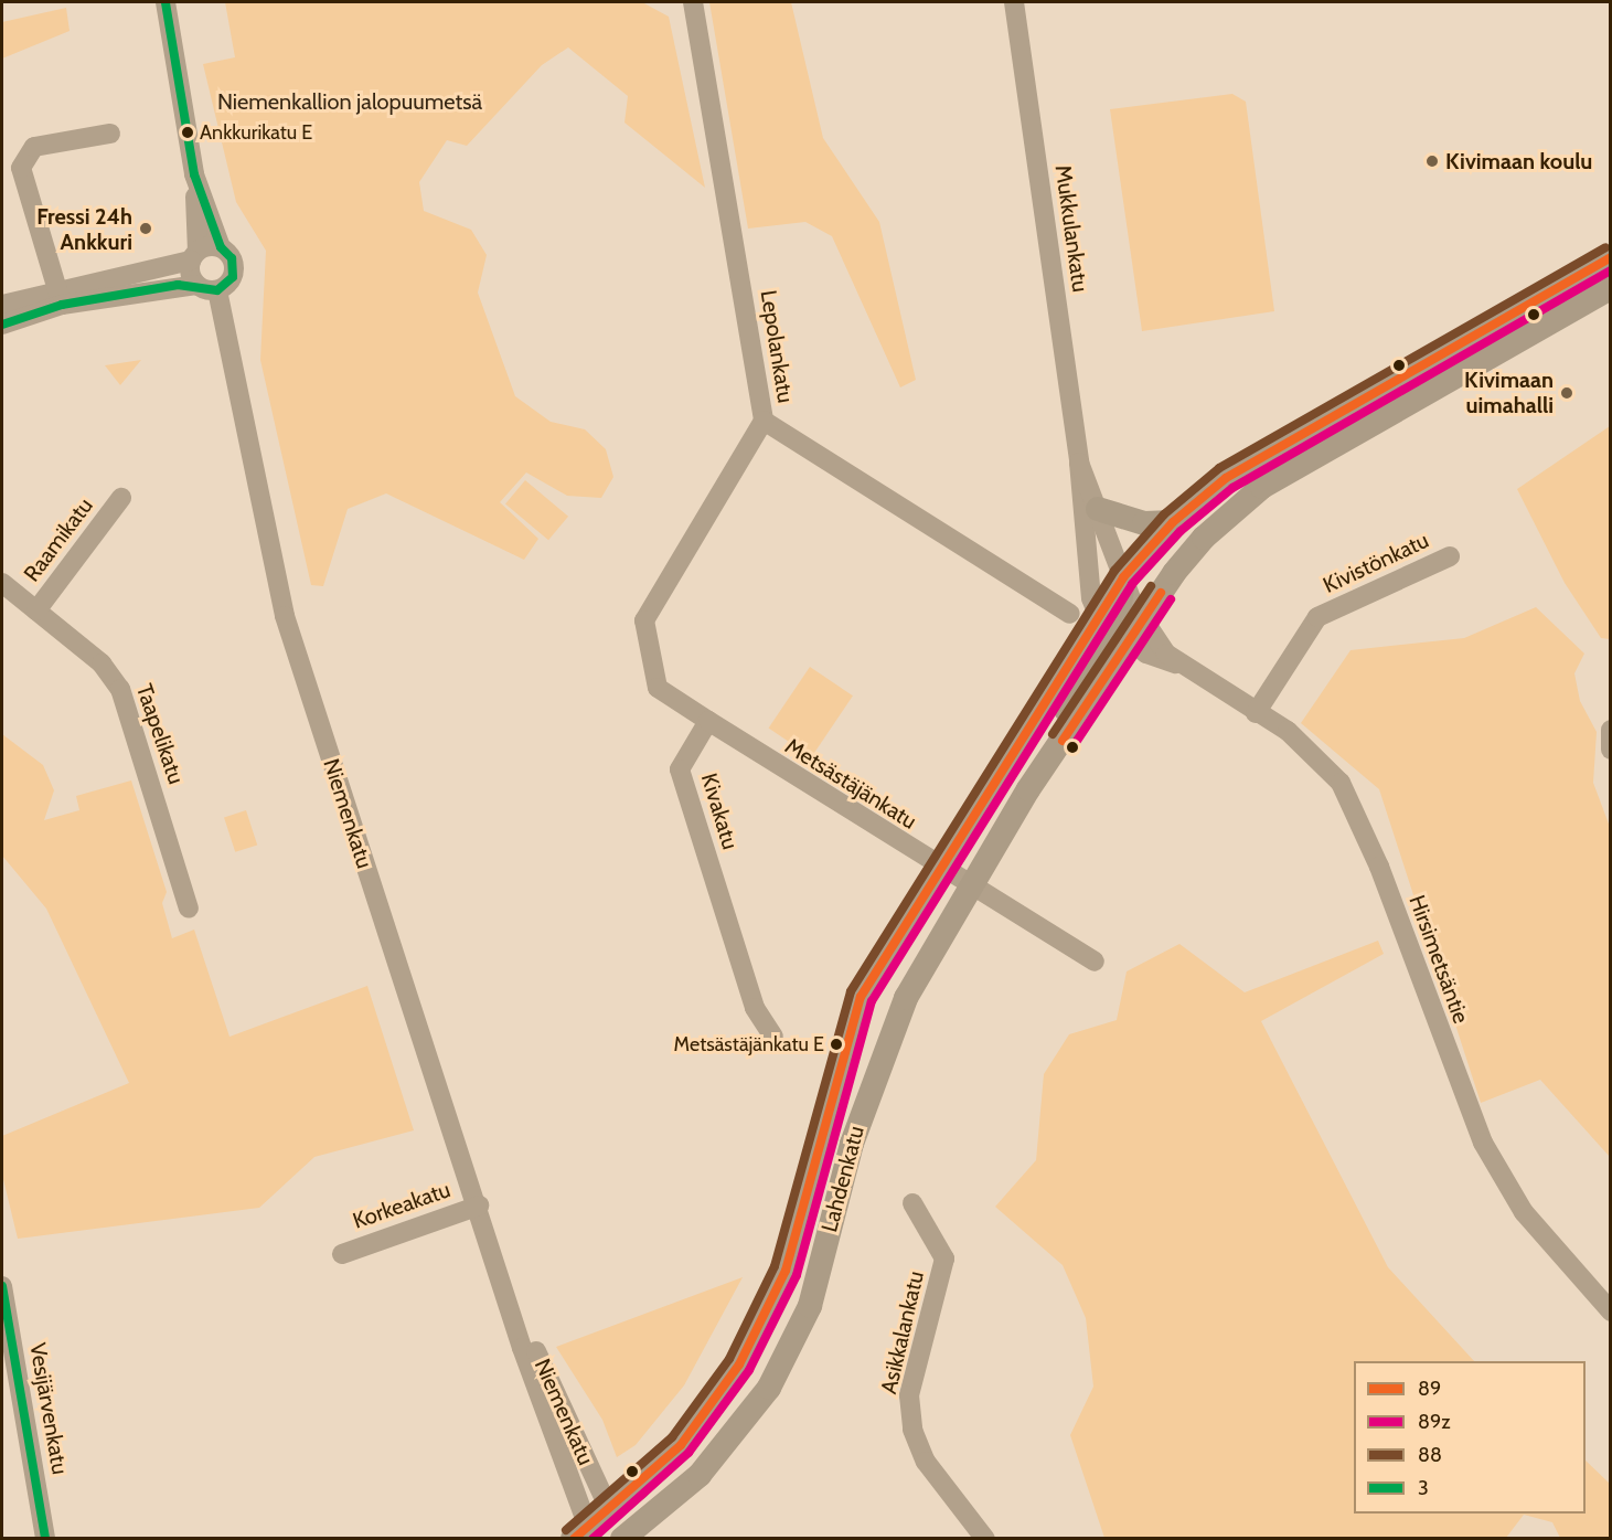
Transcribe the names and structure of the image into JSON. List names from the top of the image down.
{
  "streets": {
    "main road": ["Niemenkatu", "Lahdenkatu"],
    "street": [
      "Mukkulankatu",
      "Lepolankatu",
      "Raamikatu",
      "Kivistönkatu",
      "Taapelikatu",
      "Metsästäjänkatu",
      "Kivakatu",
      "Hirsimetsäntie",
      "Korkeakatu",
      "Asikkalankatu",
      "Vesijärvenkatu"
    ]
  },
  "crossings": [
    ["Mukkulankatu", "Hirsimetsäntie"],
    ["Mukkulankatu", "Lahdenkatu"],
    ["Raamikatu", "Taapelikatu"],
    ["Kivistönkatu", "Hirsimetsäntie"],
    ["Metsästäjänkatu", "Kivakatu"],
    ["Metsästäjänkatu", "Lahdenkatu"],
    ["Niemenkatu", "Lahdenkatu"],
    ["Niemenkatu", "Korkeakatu"],
    ["Hirsimetsäntie", "Lahdenkatu"]
  ],
  "parks": ["Niemenkallion jalopuumetsä"],
  "places": [
    "Ankkurikatu E",
    "Kivimaan koulu",
    "Fressi 24h Ankkuri",
    "Kivimaan uimahalli",
    "Metsästäjänkatu E"
  ],
  "lines": [
    "transit line 3",
    "transit line 88",
    "transit line 89",
    "transit line 89z"
  ],
  "legend": [
    "89",
    "89z",
    "88",
    "3"
  ]
}
